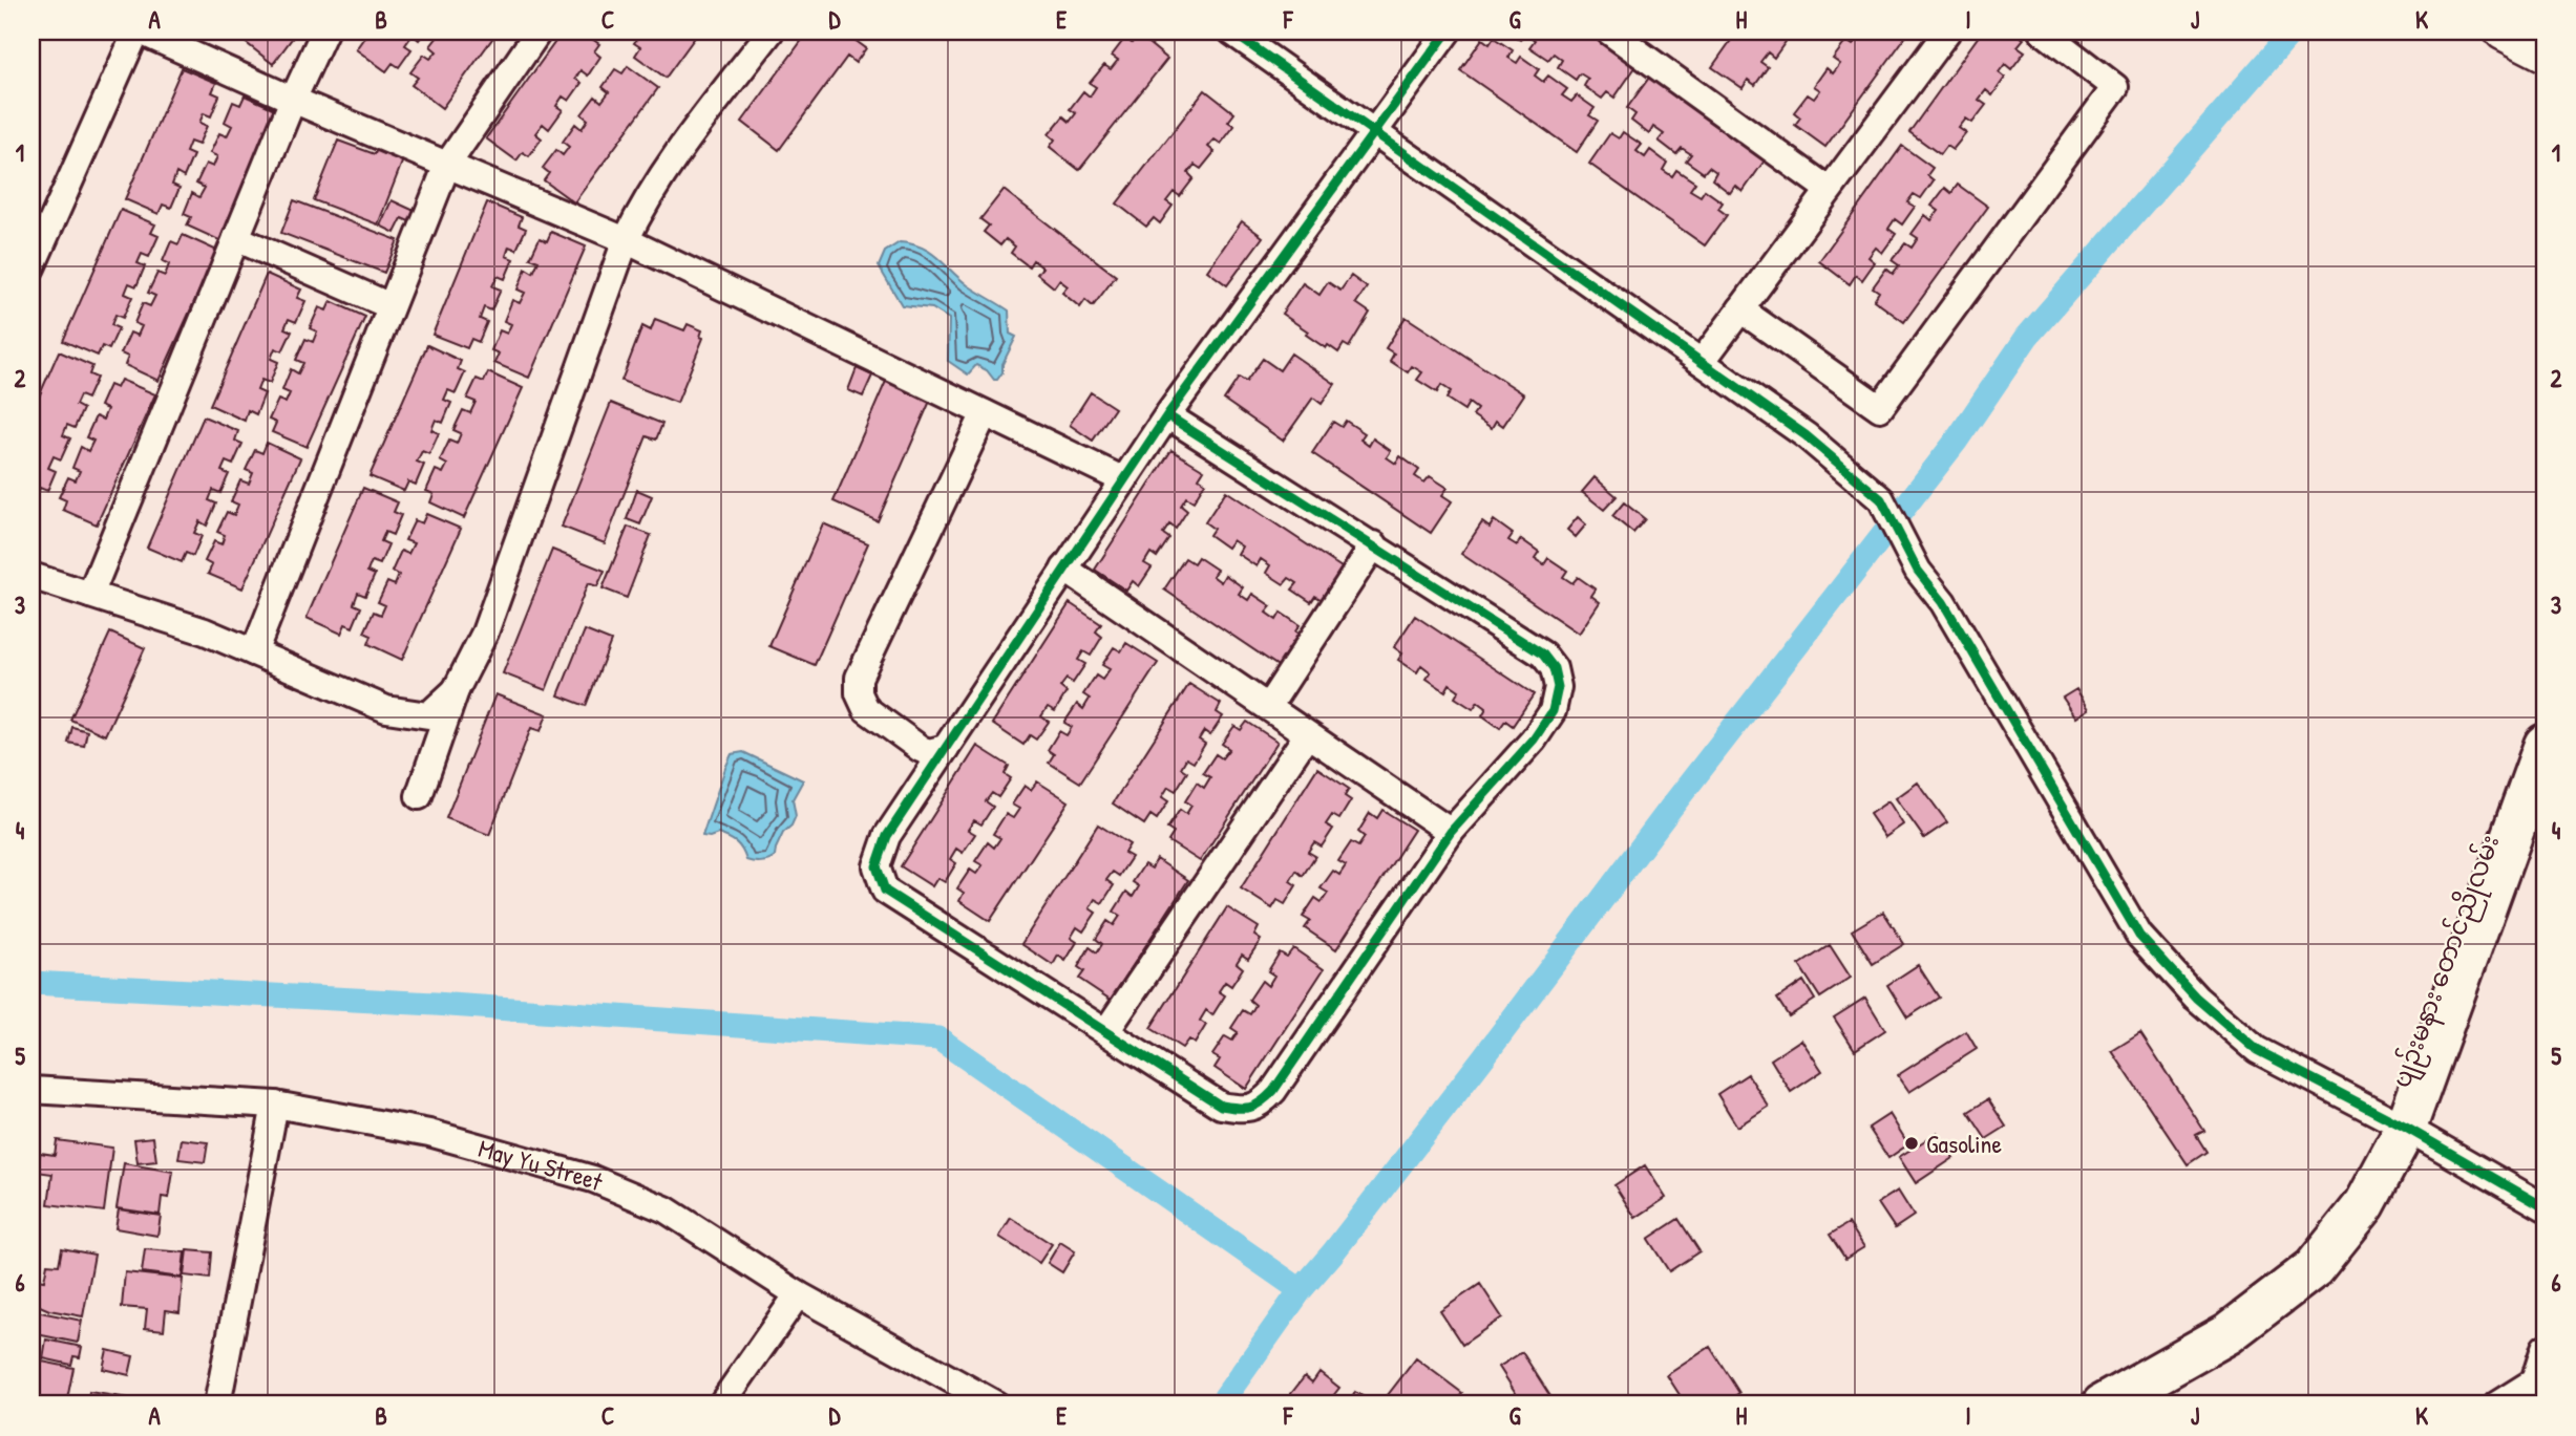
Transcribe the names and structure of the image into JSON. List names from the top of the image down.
{
  "streets": {
    "main road": ["ပျဉ်းမနား တောင်ညိုလမ်း"],
    "street": ["May Yu Street"]
  },
  "places": ["Gasoline"],
  "grid": {
    "columns": [
      "A",
      "B",
      "C",
      "D",
      "E",
      "F",
      "G",
      "H",
      "I",
      "J",
      "K"
    ],
    "rows": [
      "1",
      "2",
      "3",
      "4",
      "5",
      "6"
    ]
  }
}
